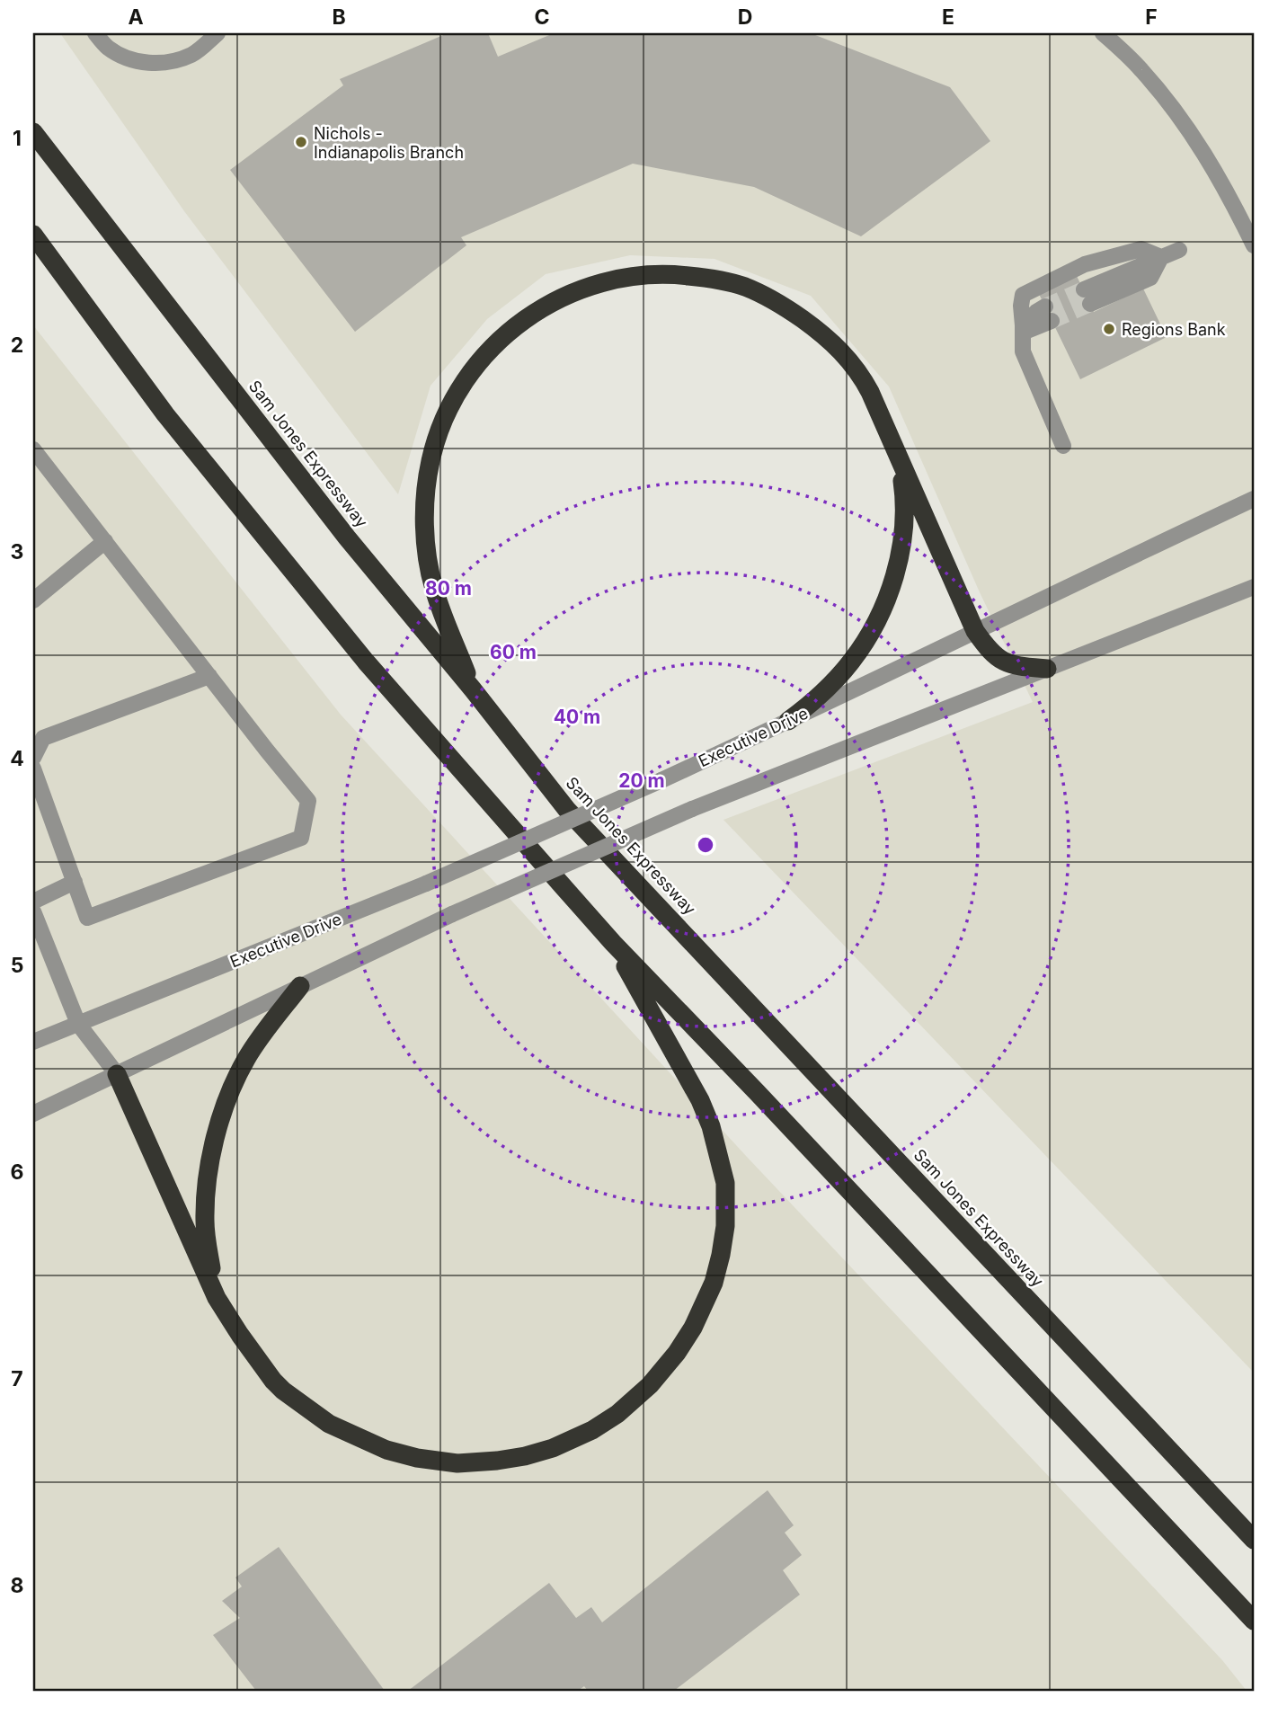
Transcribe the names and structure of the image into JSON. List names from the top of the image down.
{
  "streets": {
    "highway": ["Sam Jones Expressway"],
    "street": ["Executive Drive"]
  },
  "places": ["Nichols - Indianapolis Branch", "Regions Bank"],
  "grid": {
    "columns": [
      "A",
      "B",
      "C",
      "D",
      "E",
      "F"
    ],
    "rows": [
      "1",
      "2",
      "3",
      "4",
      "5",
      "6",
      "7",
      "8"
    ]
  },
  "rings": [
    "80 m",
    "60 m",
    "40 m",
    "20 m"
  ]
}
